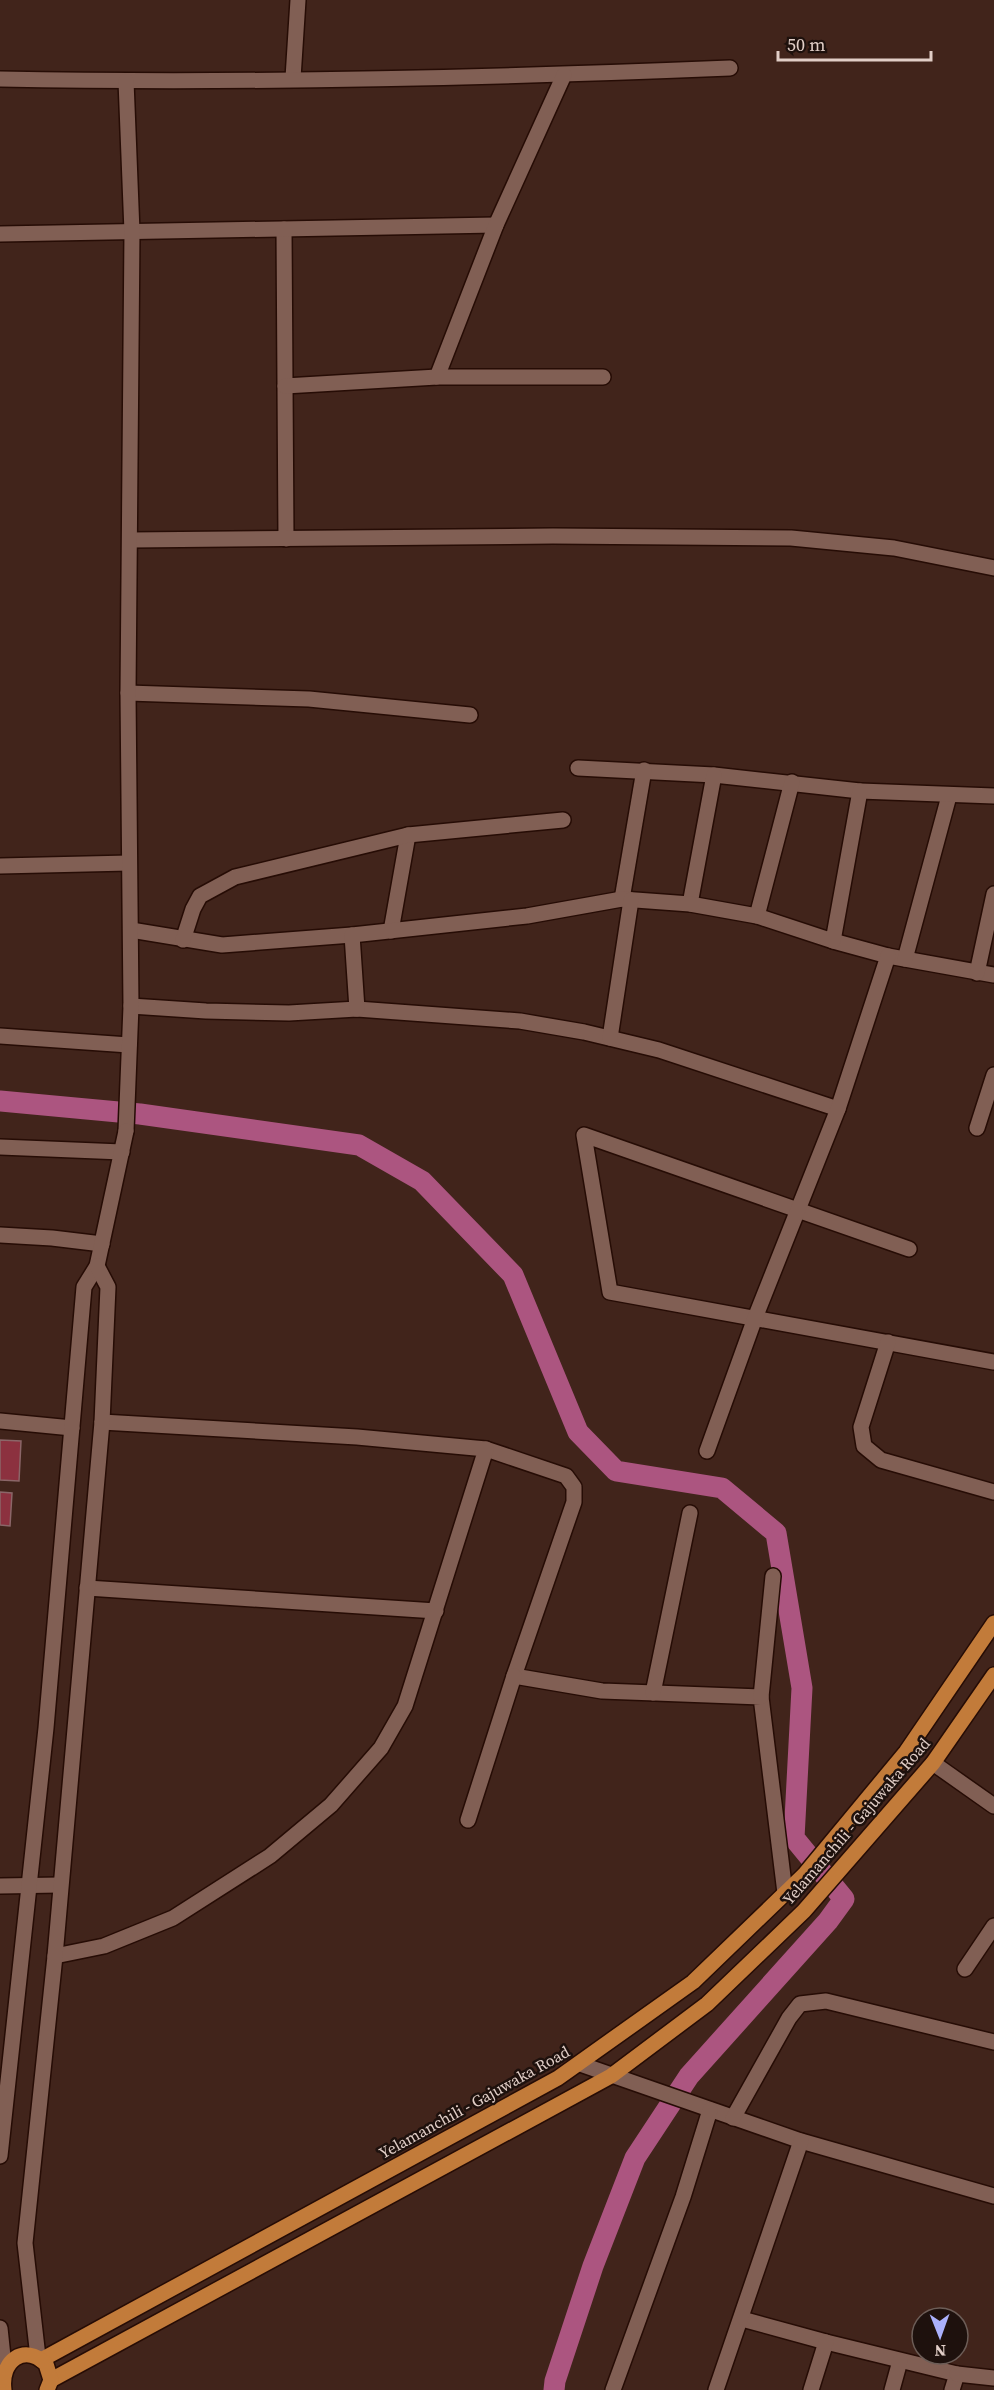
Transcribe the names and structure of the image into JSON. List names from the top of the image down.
{
  "streets": {
    "main road": ["Yelamanchili - Gajuwaka Road"]
  },
  "scale_bar": "50 m",
  "north": "bottom"
}
